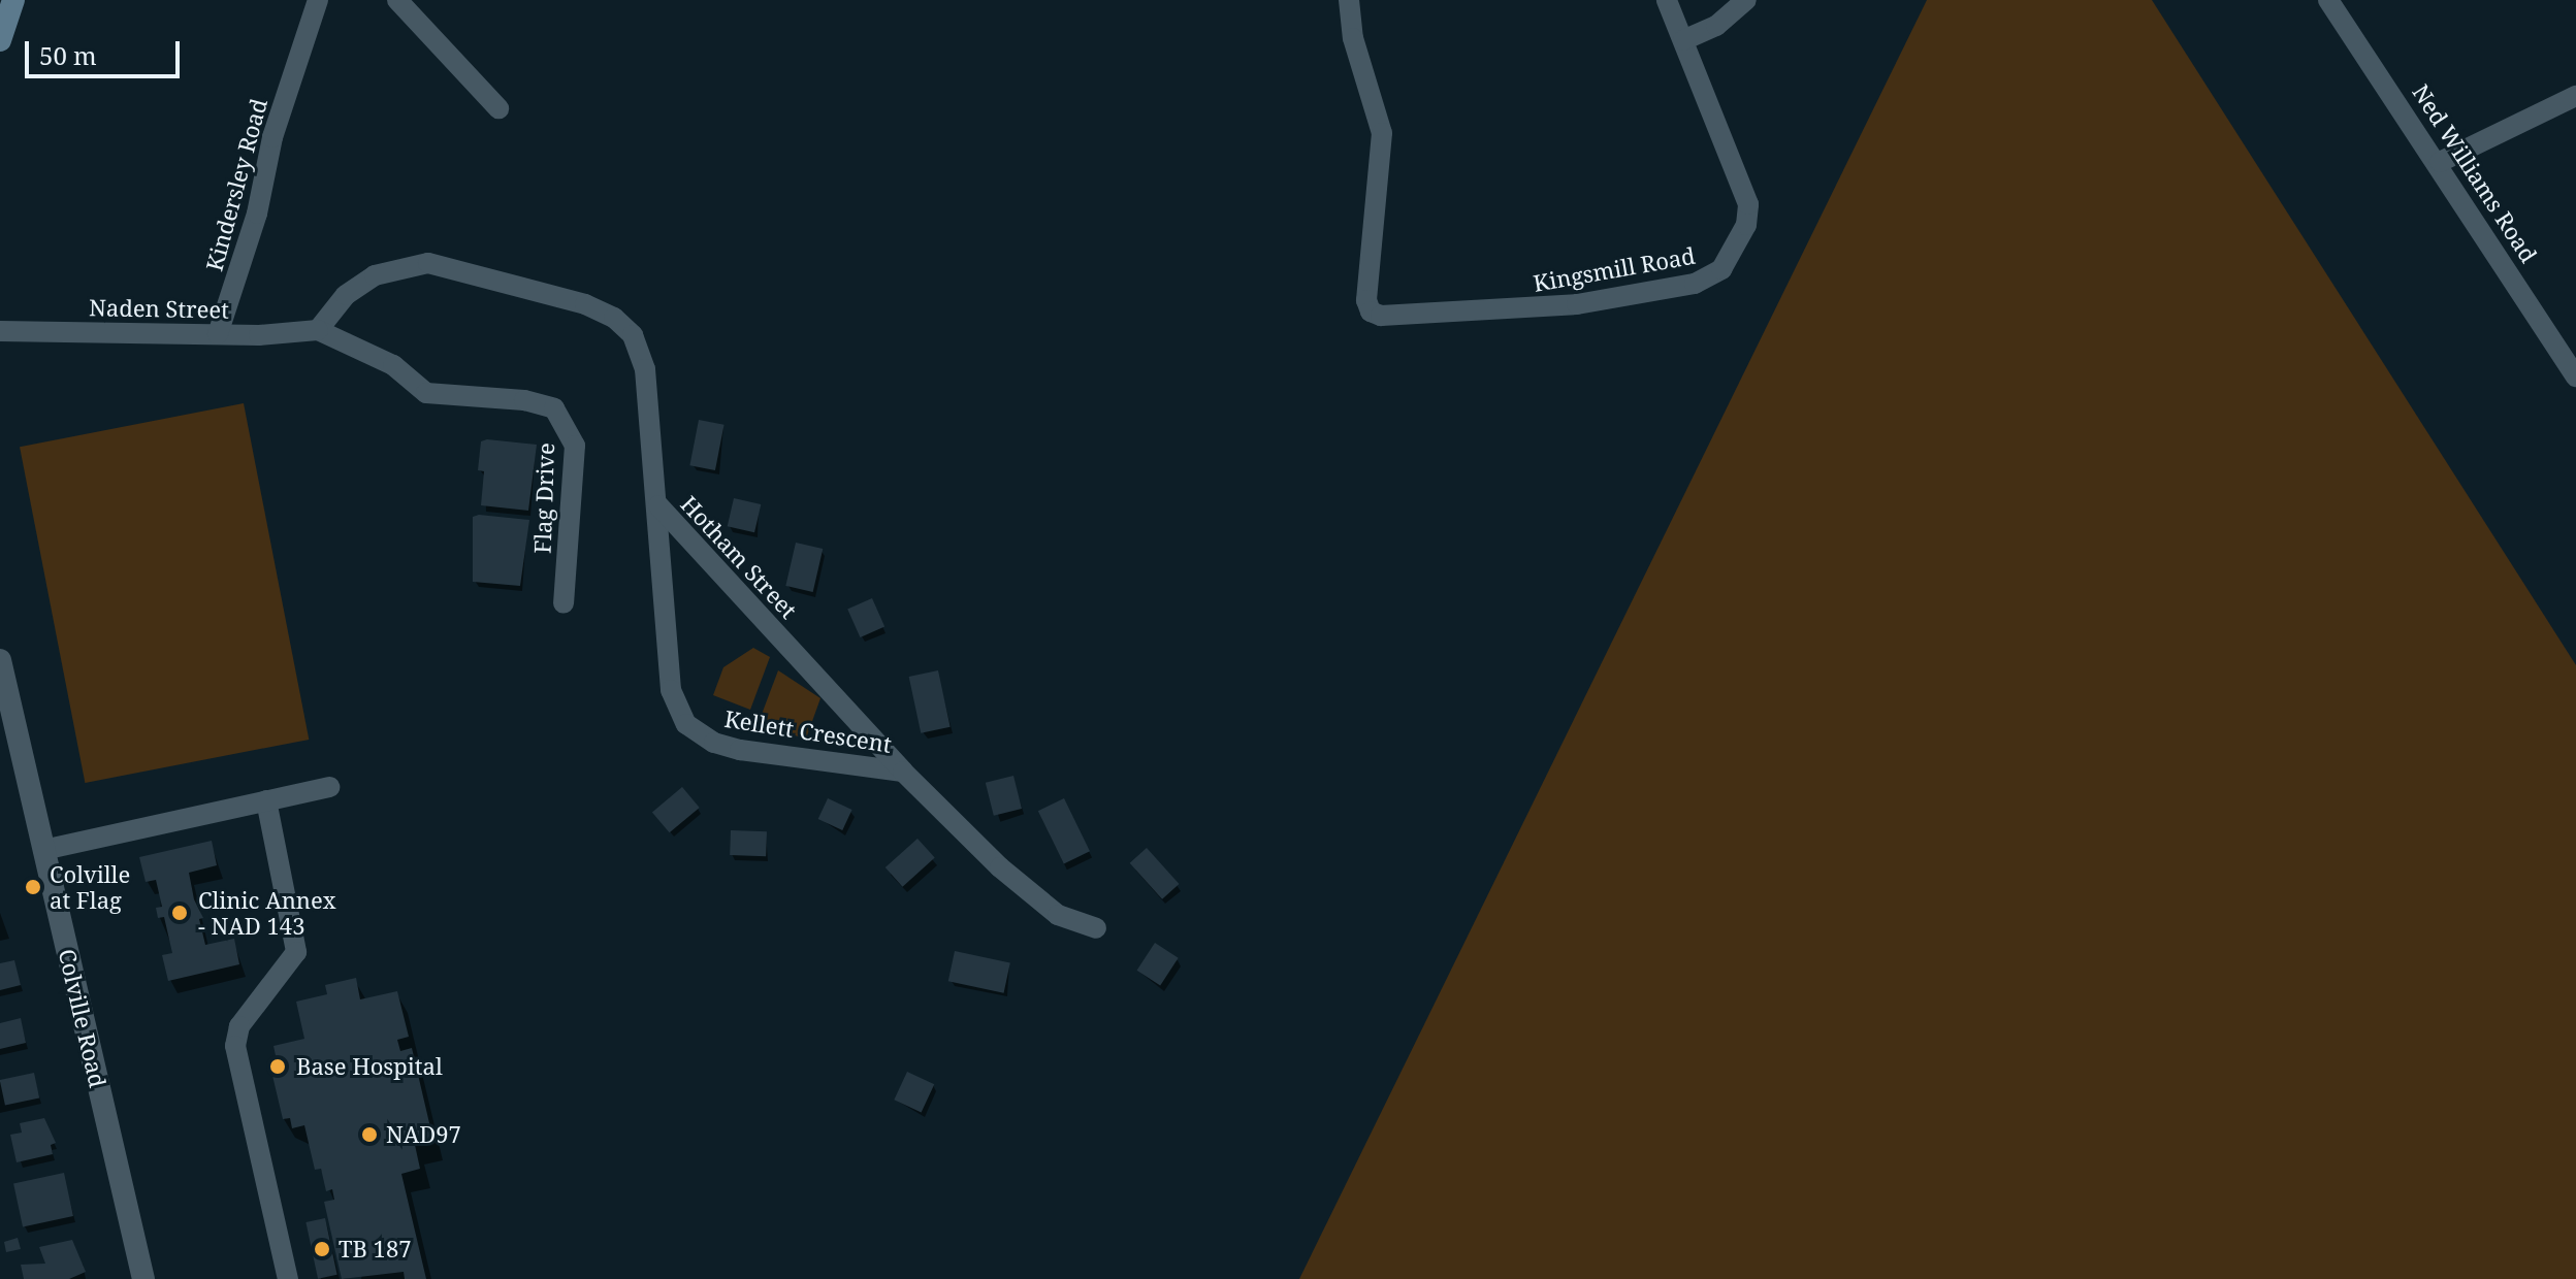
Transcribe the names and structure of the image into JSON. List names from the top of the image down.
{
  "streets": {
    "street": [
      "Ned Williams Road",
      "Kindersley Road",
      "Kingsmill Road",
      "Naden Street",
      "Flag Drive",
      "Hotham Street",
      "Kellett Crescent",
      "Colville Road"
    ]
  },
  "crossings": [
    ["Kindersley Road", "Naden Street"],
    ["Naden Street", "Flag Drive"],
    ["Naden Street", "Hotham Street"],
    ["Flag Drive", "Hotham Street"],
    ["Hotham Street", "Kellett Crescent"]
  ],
  "places": [
    "Colville at Flag",
    "Clinic Annex - NAD 143",
    "Base Hospital",
    "NAD97",
    "TB 187"
  ],
  "scale_bar": "50 m"
}
